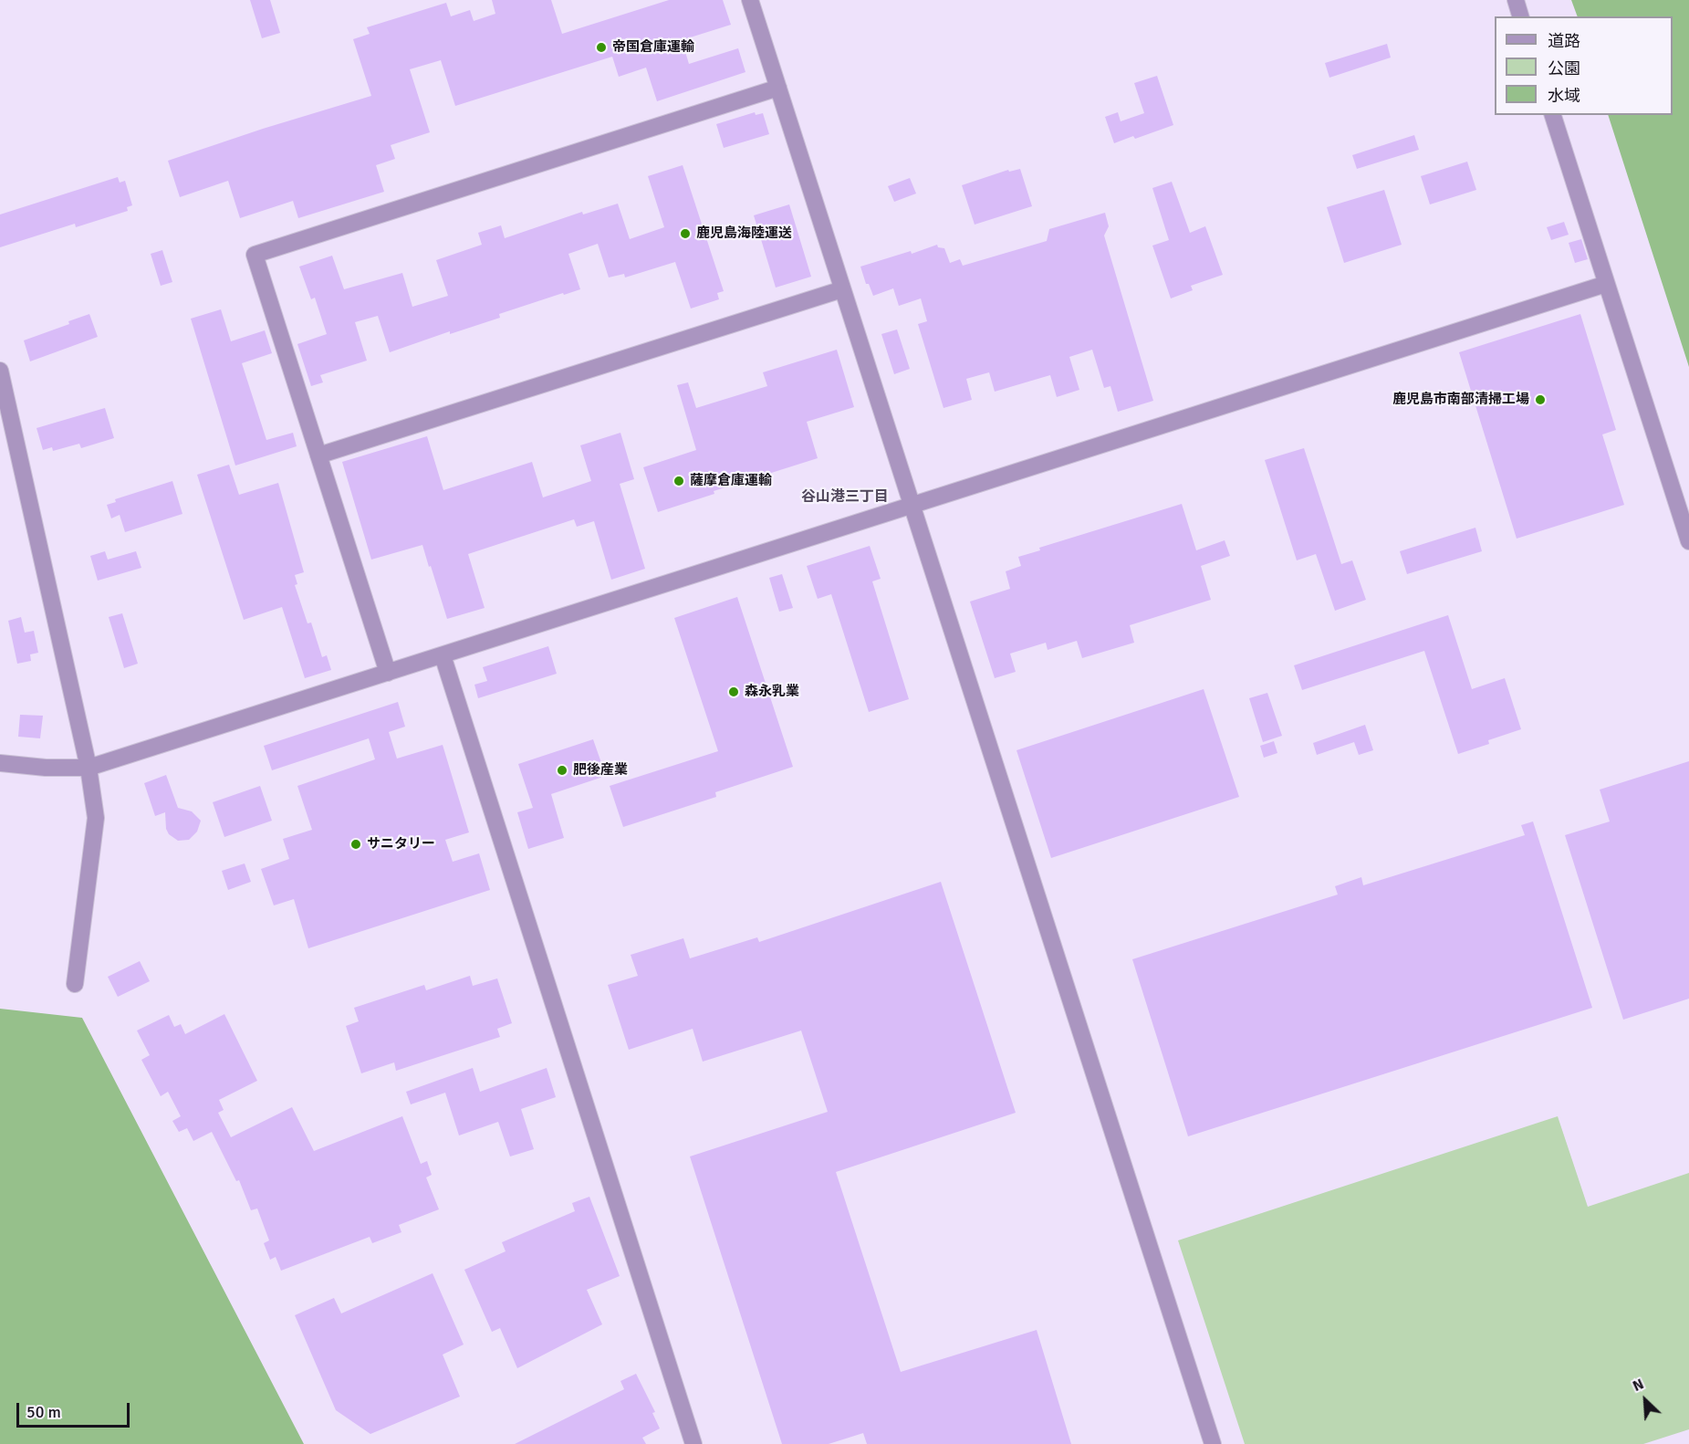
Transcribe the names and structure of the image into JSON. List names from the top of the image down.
{
  "districts": ["谷山港三丁目"],
  "places": [
    "帝国倉庫運輸",
    "鹿児島海陸運送",
    "鹿児島市南部清掃工場",
    "薩摩倉庫運輸",
    "森永乳業",
    "肥後産業",
    "サニタリー"
  ],
  "legend": ["道路", "公園", "水域"],
  "scale_bar": "50 m",
  "north": "top left"
}
